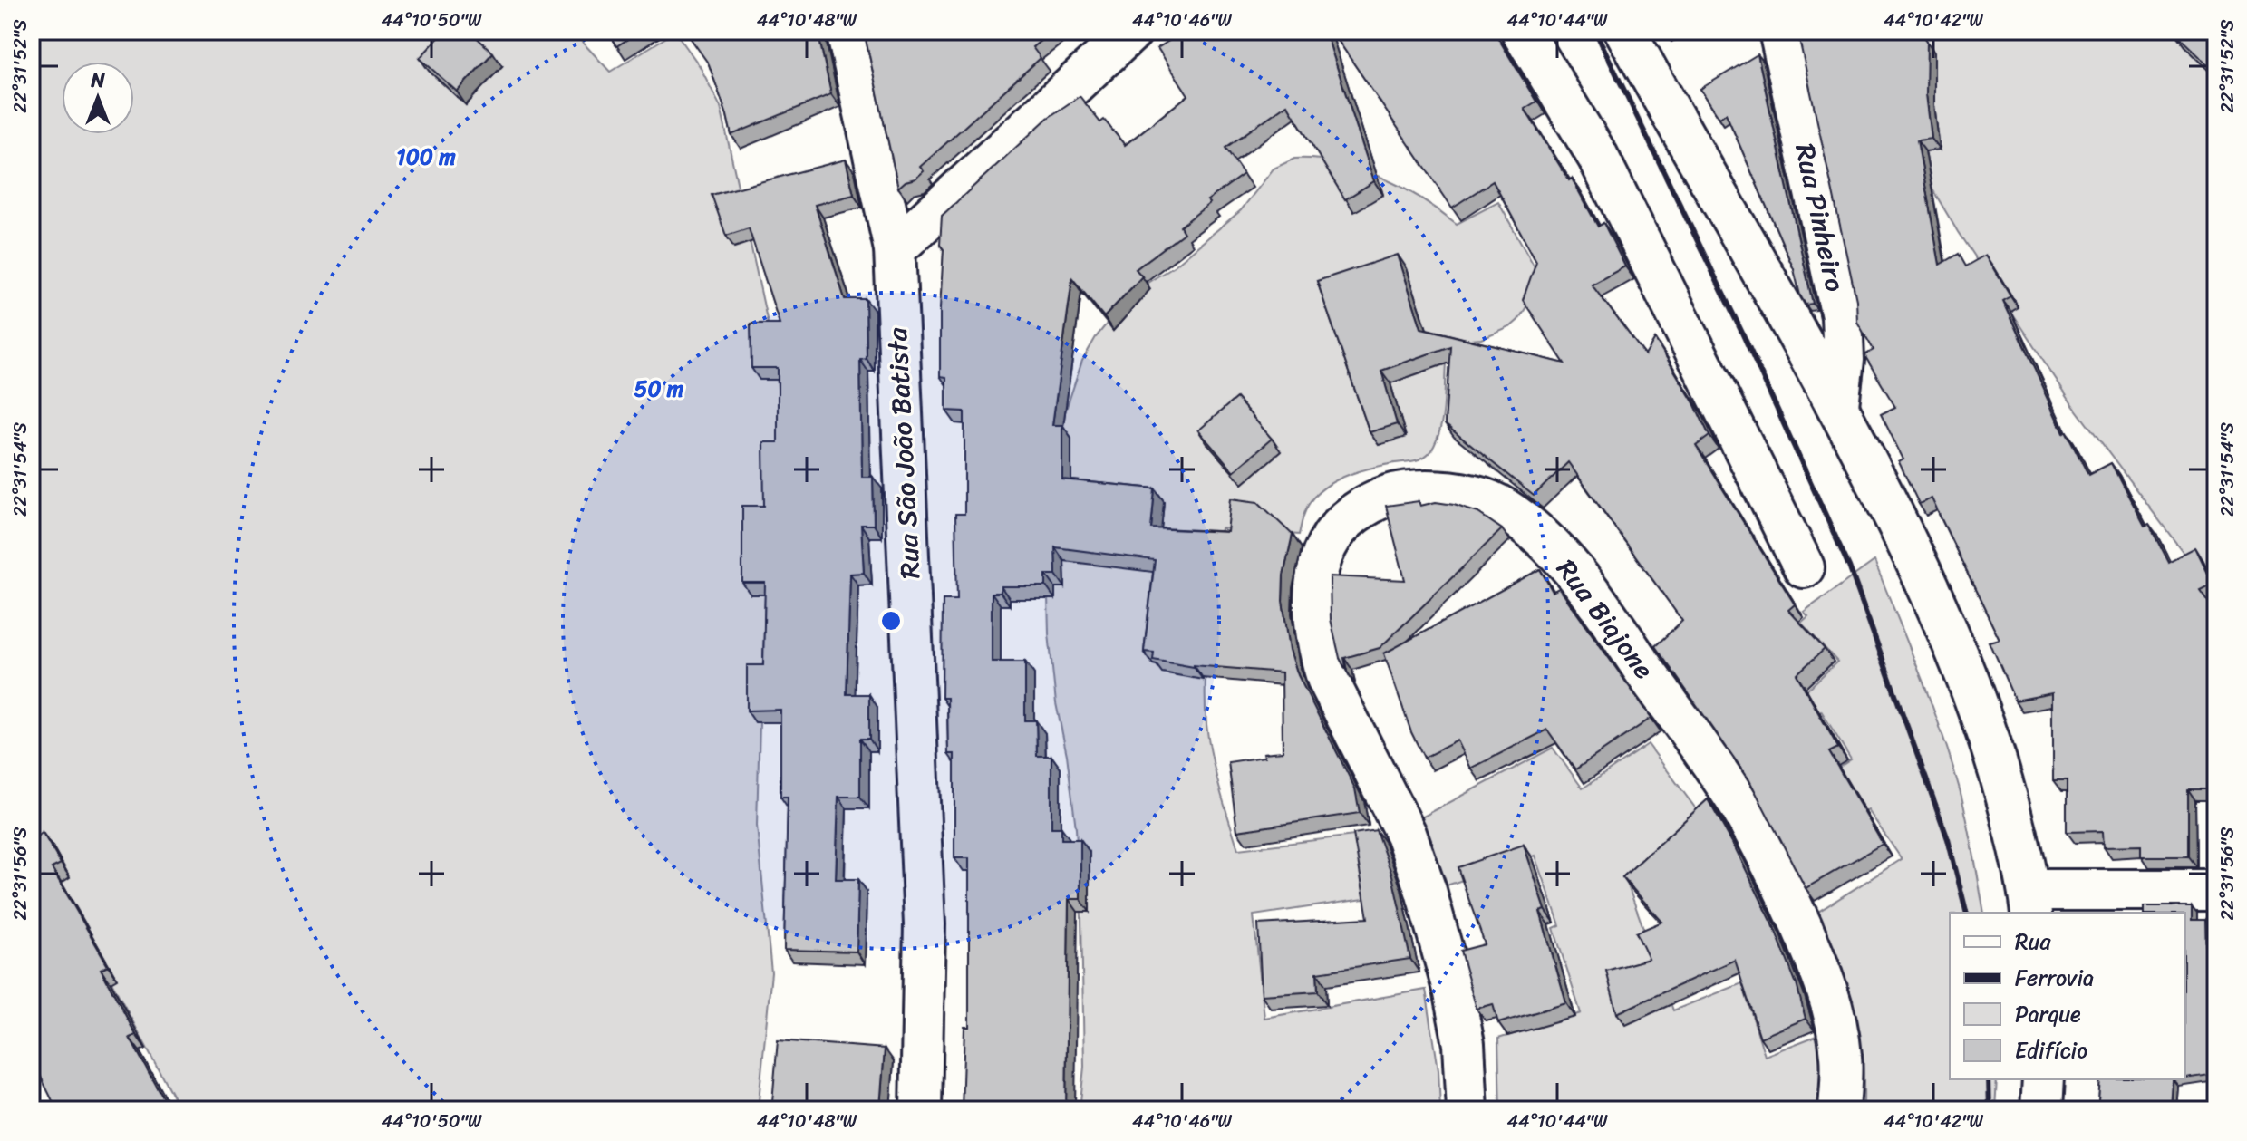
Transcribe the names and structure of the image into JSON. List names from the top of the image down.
{
  "streets": {
    "street": ["Rua Pinheiro", "Rua São João Batista", "Rua Biajone"]
  },
  "legend": [
    "Rua",
    "Ferrovia",
    "Parque",
    "Edifício"
  ],
  "north": "top",
  "coordinates": [
    "44°10'50\"W",
    "44°10'48\"W",
    "44°10'46\"W",
    "44°10'44\"W",
    "44°10'42\"W",
    "22°31'52\"S",
    "22°31'54\"S",
    "22°31'56\"S"
  ],
  "rings": ["100 m", "50 m"]
}
